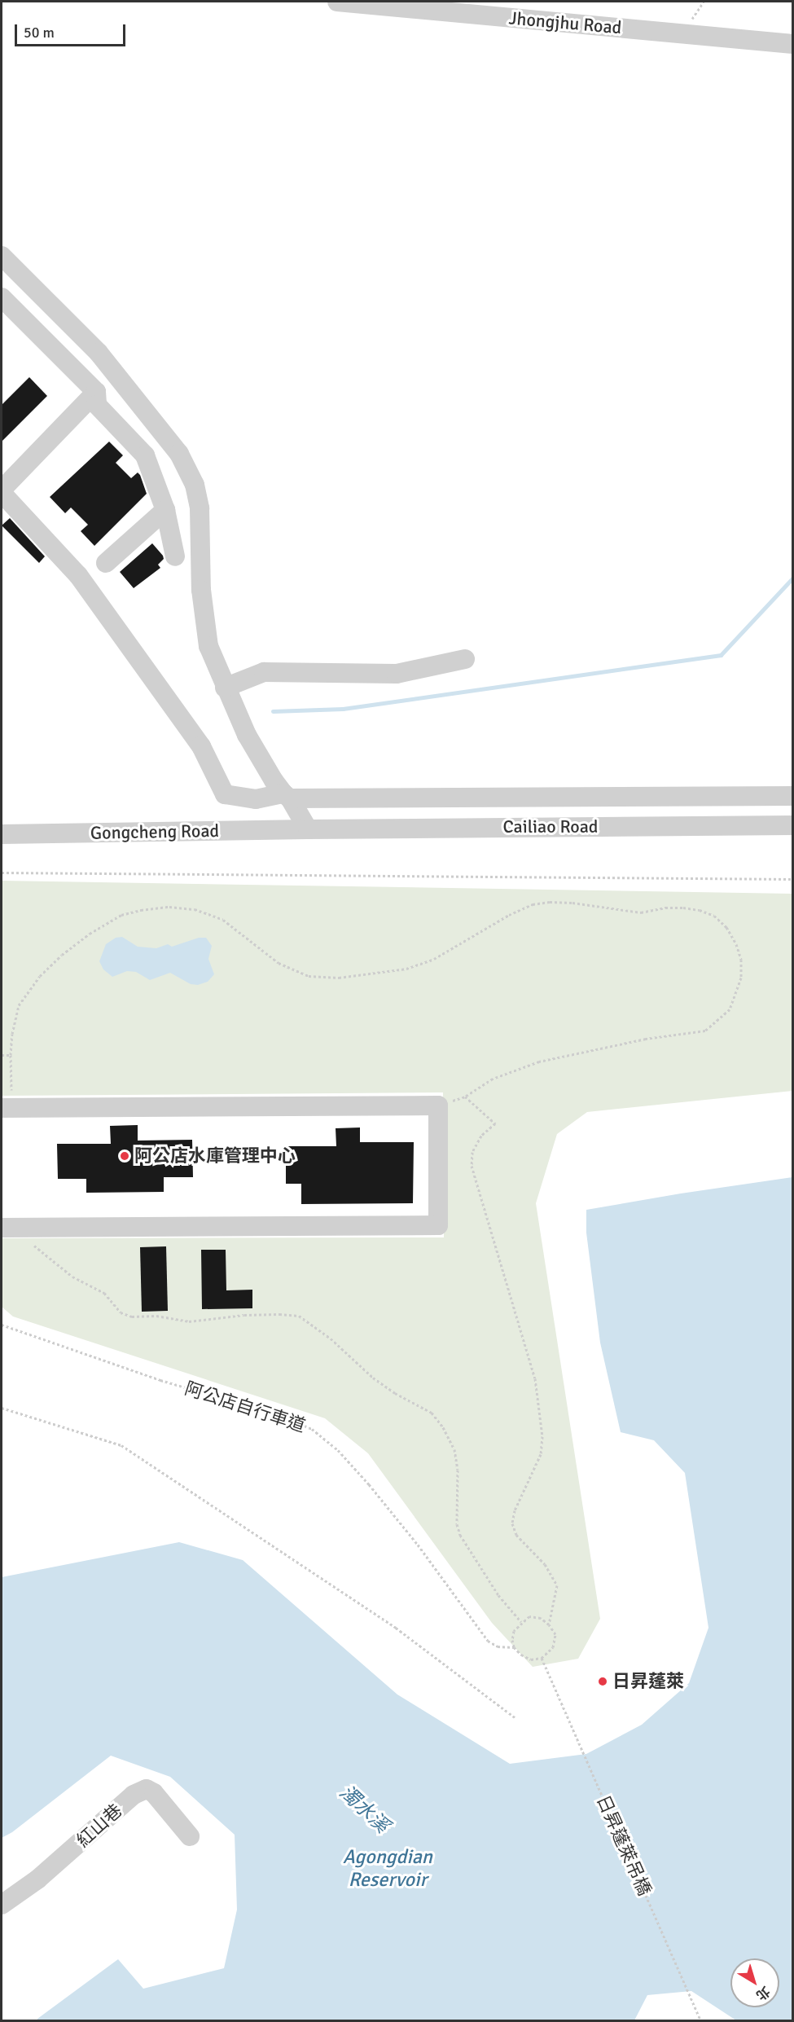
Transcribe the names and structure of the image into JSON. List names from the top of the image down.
{
  "streets": {
    "street": [
      "Jhongjhu Road",
      "Cailiao Road",
      "Gongcheng Road",
      "紅山巷"
    ],
    "path": ["阿公店自行車道", "日昇蓬萊吊橋"]
  },
  "crossings": [
    ["Cailiao Road", "Gongcheng Road"],
    ["阿公店自行車道", "日昇蓬萊吊橋"]
  ],
  "water": ["濁水溪", "Agongdian Reservoir"],
  "places": ["阿公店水庫管理中心", "日昇蓬萊"],
  "scale_bar": "50 m",
  "north": "bottom right"
}
